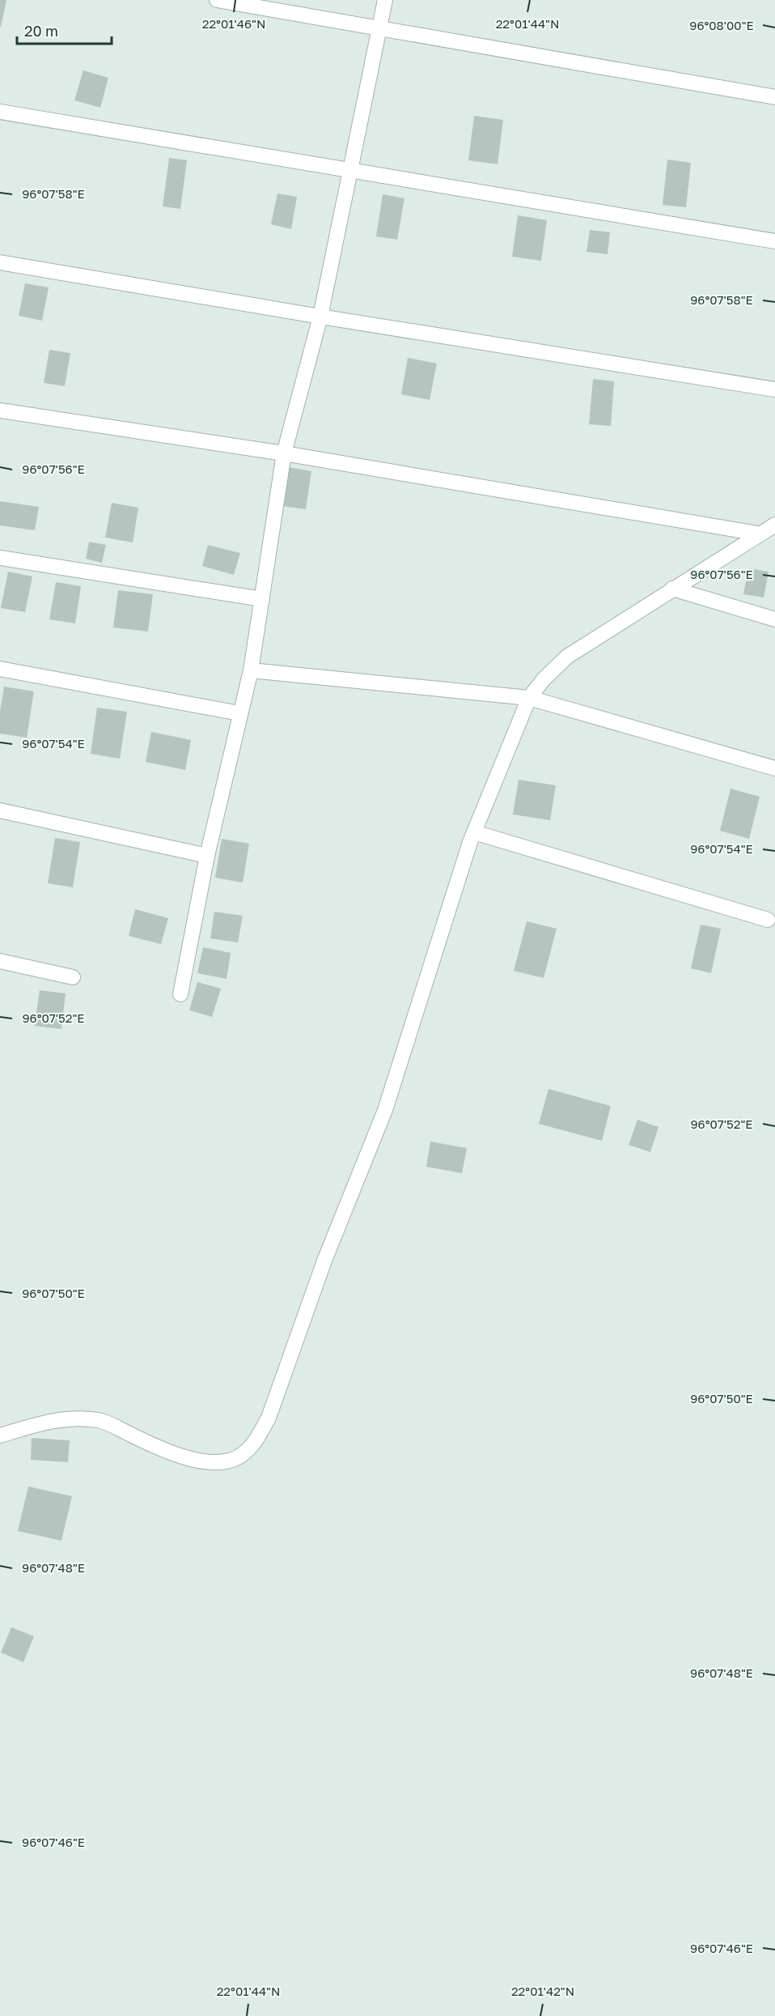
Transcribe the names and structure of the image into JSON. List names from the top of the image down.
{
  "scale_bar": "20 m",
  "coordinates": [
    "22°01'46\"N",
    "22°01'44\"N",
    "96°08'00\"E",
    "96°07'58\"E",
    "96°07'56\"E",
    "96°07'54\"E",
    "96°07'52\"E",
    "96°07'50\"E",
    "96°07'48\"E",
    "96°07'46\"E",
    "22°01'42\"N"
  ]
}
